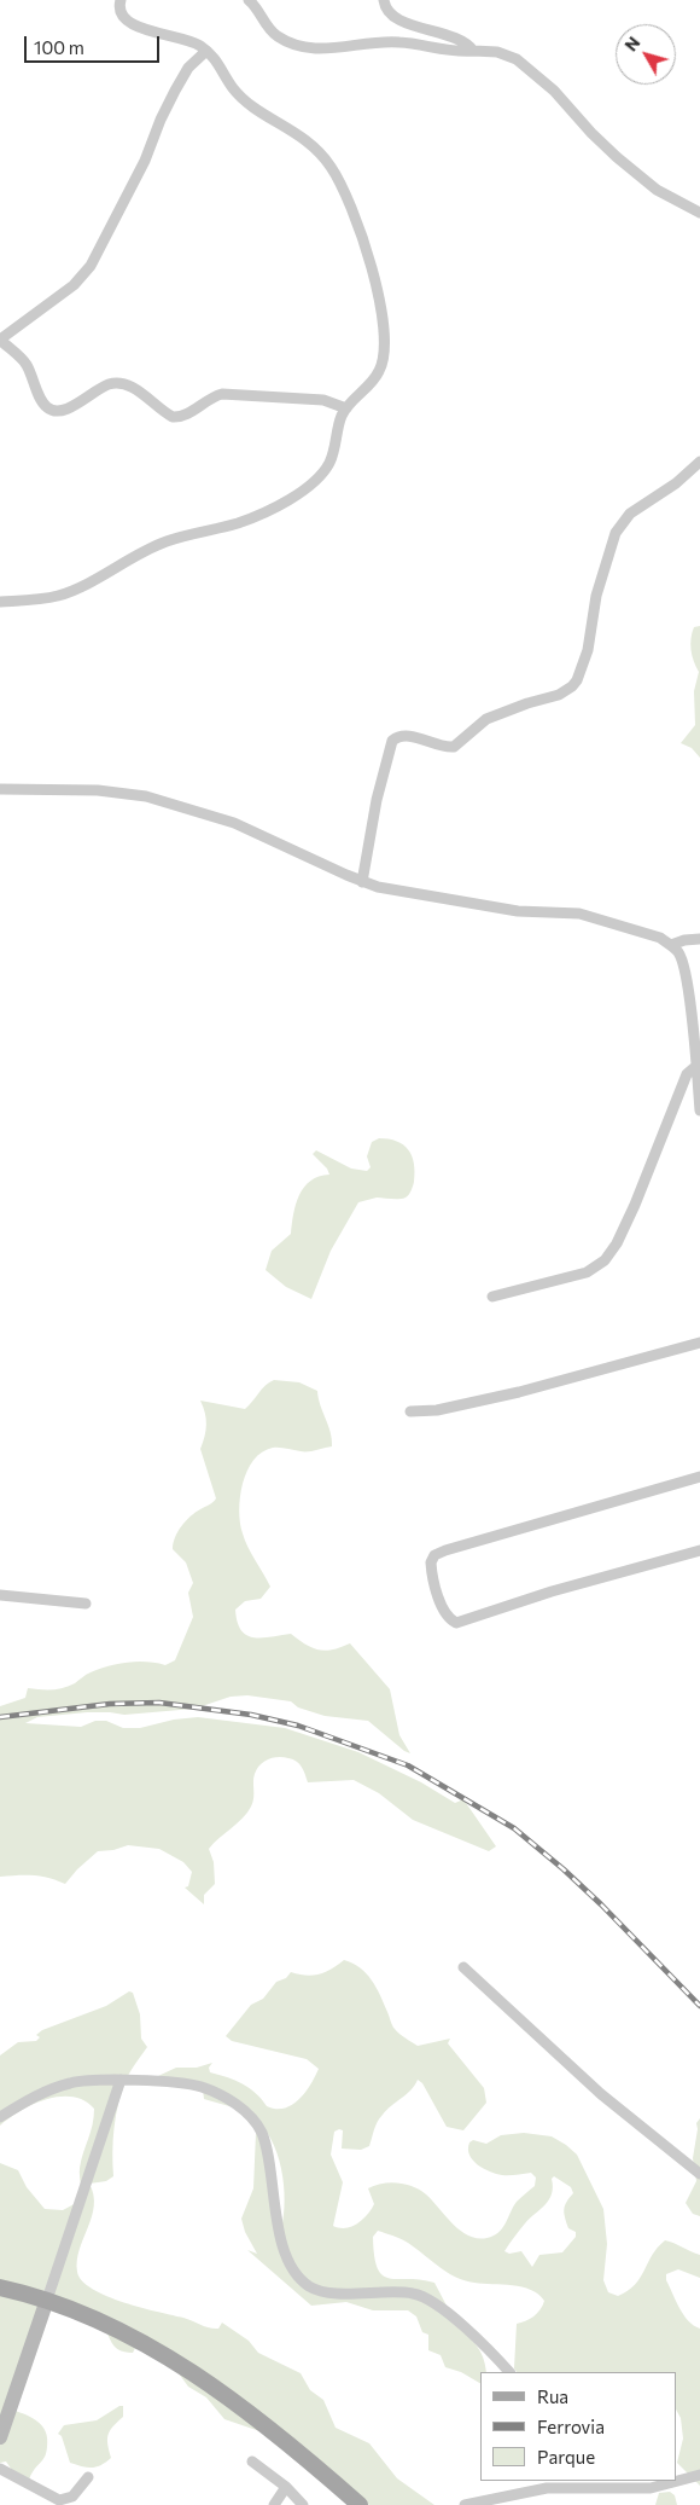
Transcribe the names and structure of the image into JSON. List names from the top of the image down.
{
  "legend": ["Rua", "Ferrovia", "Parque"],
  "scale_bar": "100 m",
  "north": "top left"
}
